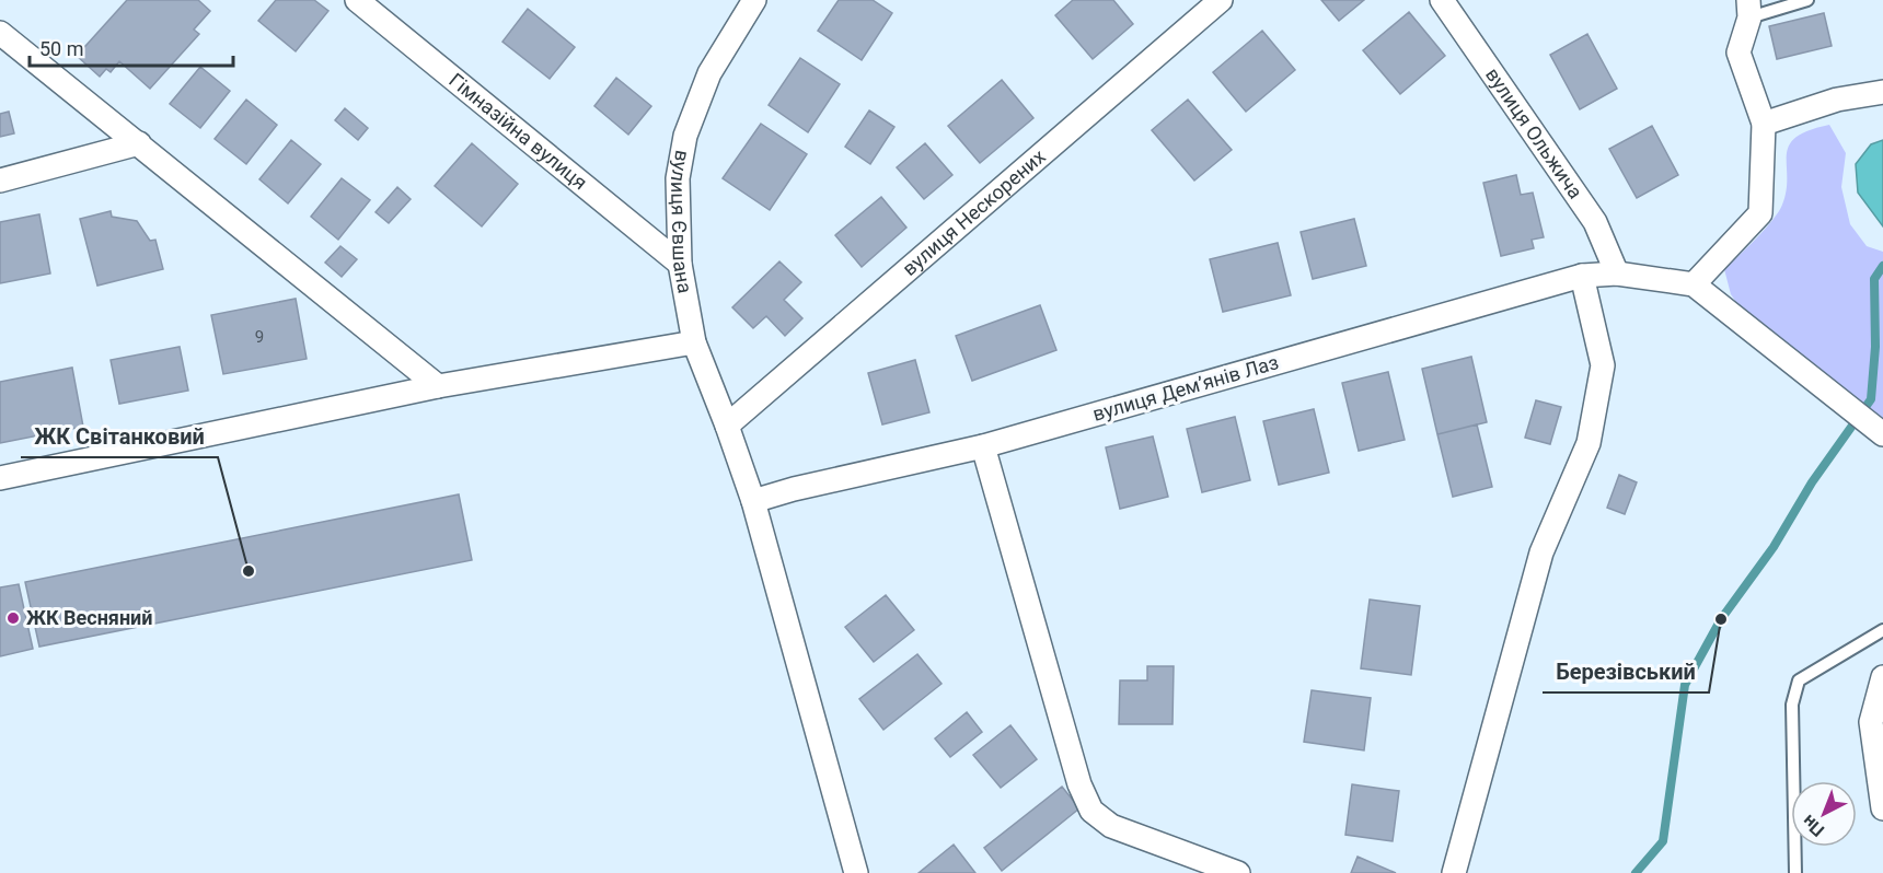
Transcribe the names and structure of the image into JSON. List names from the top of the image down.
{
  "streets": {
    "street": [
      "Гімназійна вулиця",
      "вулиця Ольжича",
      "вулиця Нескорених",
      "вулиця Євшана",
      "вулиця Демʼянів Лаз"
    ]
  },
  "crossings": [
    ["Гімназійна вулиця", "вулиця Євшана"],
    ["вулиця Ольжича", "вулиця Демʼянів Лаз"],
    ["вулиця Нескорених", "вулиця Євшана"],
    ["вулиця Євшана", "вулиця Демʼянів Лаз"]
  ],
  "places": ["ЖК Світанковий", "ЖК Весняний", "Березівський"],
  "house_numbers": ["9"],
  "scale_bar": "50 m",
  "north": "bottom left"
}
